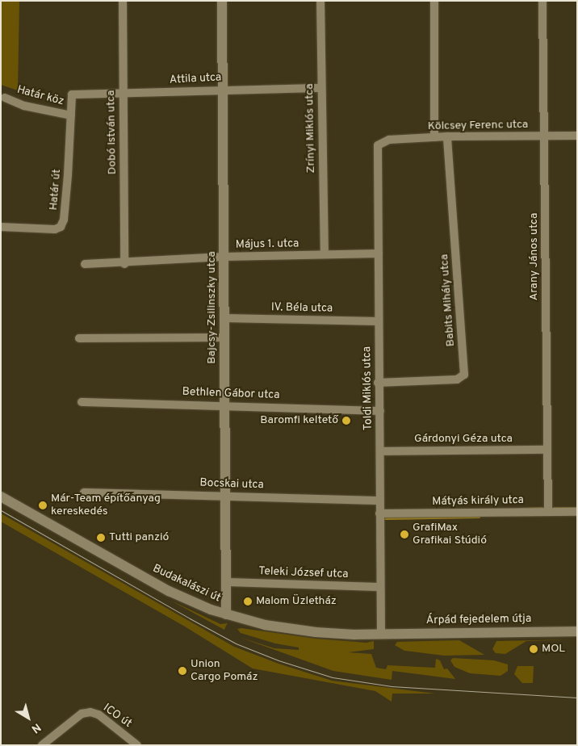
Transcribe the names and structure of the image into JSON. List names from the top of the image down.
{
  "streets": {
    "street": [
      "Attila utca",
      "Határ köz",
      "Kölcsey Ferenc utca",
      "Zrínyi Miklós utca",
      "Dobó István utca",
      "Határ út",
      "Május 1. utca",
      "Arany János utca",
      "Babits Mihály utca",
      "Bajcsy-Zsilinszky utca",
      "IV. Béla utca",
      "Toldi Miklós utca",
      "Bethlen Gábor utca",
      "Gárdonyi Géza utca",
      "Bocskai utca",
      "Mátyás király utca",
      "Teleki József utca",
      "Budakalászi út",
      "Árpád fejedelem útja",
      "ICO út"
    ]
  },
  "crossings": [
    ["Attila utca", "Zrínyi Miklós utca"],
    ["Attila utca", "Dobó István utca"],
    ["Attila utca", "Határ út"],
    ["Attila utca", "Bajcsy-Zsilinszky utca"],
    ["Határ köz", "Határ út"],
    ["Kölcsey Ferenc utca", "Arany János utca"],
    ["Kölcsey Ferenc utca", "Babits Mihály utca"],
    ["Kölcsey Ferenc utca", "Toldi Miklós utca"],
    ["Zrínyi Miklós utca", "Május 1. utca"],
    ["Dobó István utca", "Május 1. utca"],
    ["Május 1. utca", "Bajcsy-Zsilinszky utca"],
    ["Május 1. utca", "Toldi Miklós utca"],
    ["Arany János utca", "Gárdonyi Géza utca"],
    ["Arany János utca", "Mátyás király utca"],
    ["Babits Mihály utca", "Toldi Miklós utca"],
    ["Bajcsy-Zsilinszky utca", "IV. Béla utca"],
    ["Bajcsy-Zsilinszky utca", "Bethlen Gábor utca"],
    ["Bajcsy-Zsilinszky utca", "Bocskai utca"],
    ["Bajcsy-Zsilinszky utca", "Teleki József utca"],
    ["Bajcsy-Zsilinszky utca", "Budakalászi út"],
    ["IV. Béla utca", "Toldi Miklós utca"],
    ["Toldi Miklós utca", "Bethlen Gábor utca"],
    ["Toldi Miklós utca", "Gárdonyi Géza utca"],
    ["Toldi Miklós utca", "Bocskai utca"],
    ["Toldi Miklós utca", "Mátyás király utca"],
    ["Toldi Miklós utca", "Teleki József utca"],
    ["Toldi Miklós utca", "Budakalászi út"],
    ["Toldi Miklós utca", "Árpád fejedelem útja"],
    ["Budakalászi út", "Árpád fejedelem útja"]
  ],
  "places": [
    "Baromfi keltető",
    "Már-Team építőanyag kereskedés",
    "GrafiMax Grafikai Stúdió",
    "Tutti panzió",
    "Malom Üzletház",
    "MOL",
    "Union Cargo Pomáz"
  ],
  "north": "bottom right"
}
